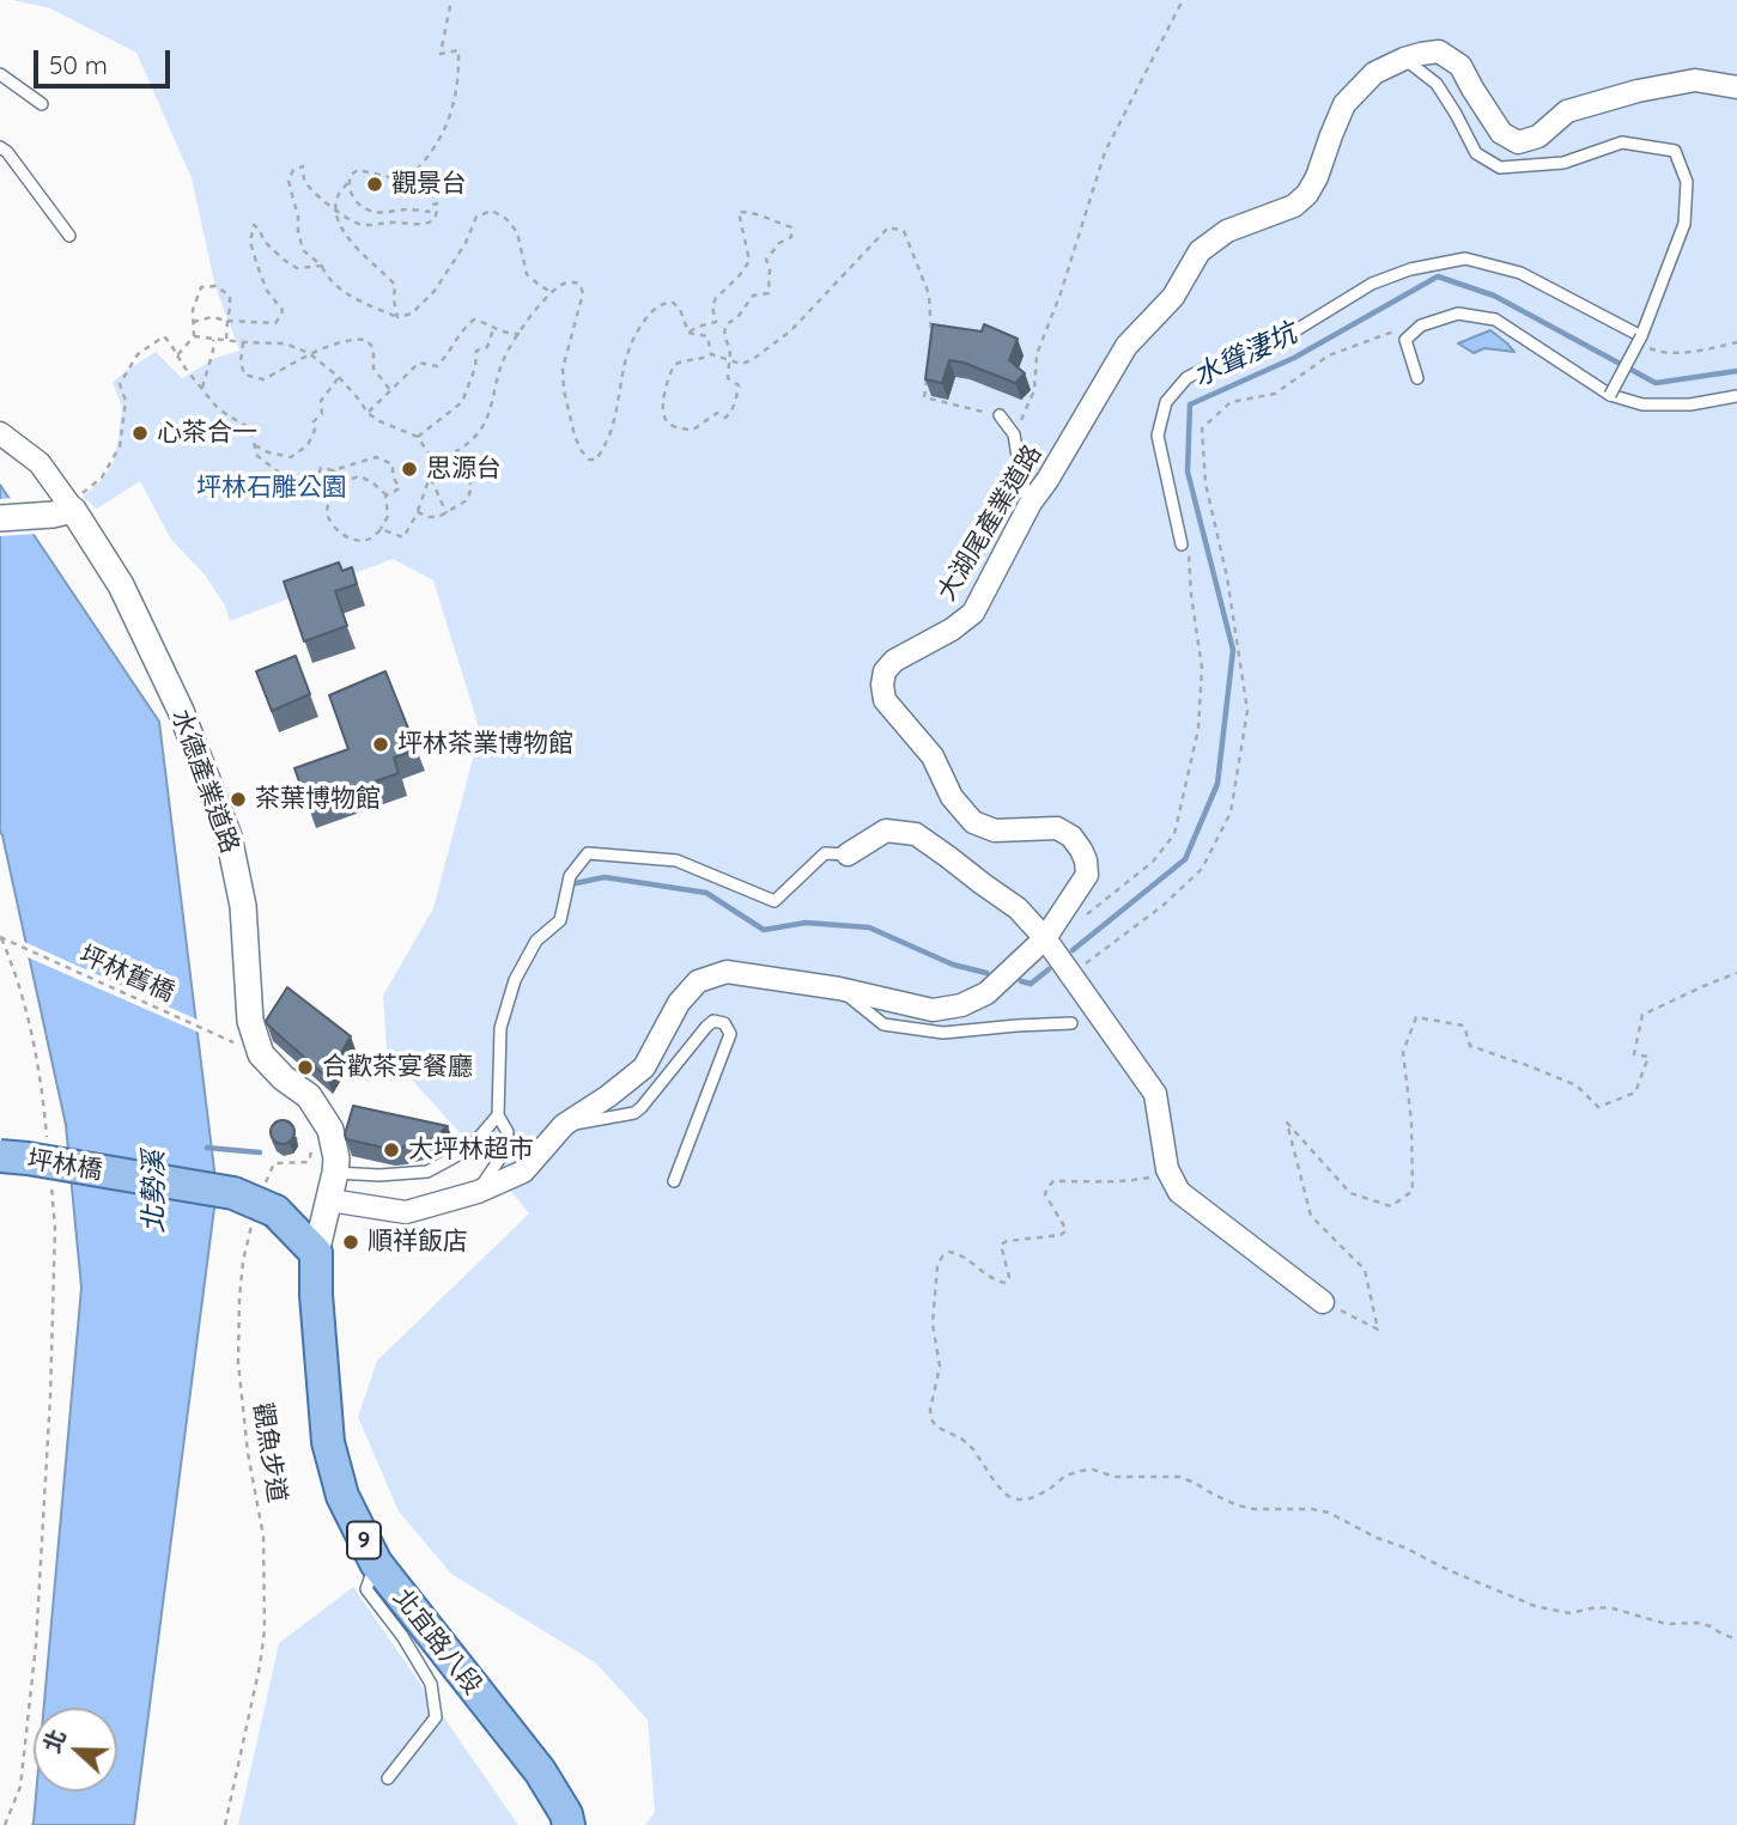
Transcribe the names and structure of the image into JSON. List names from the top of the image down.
{
  "streets": {
    "main road": ["坪林橋", "9", "北宜路八段"],
    "street": ["大湖尾產業道路", "水德產業道路"],
    "path": ["坪林舊橋", "觀魚步道"]
  },
  "crossings": [
    ["大湖尾產業道路", "水德產業道路"],
    ["水德產業道路", "北宜路八段"],
    ["坪林橋", "觀魚步道"]
  ],
  "water": ["水聳淒坑", "北勢溪"],
  "parks": ["坪林石雕公園"],
  "places": [
    "觀景台",
    "心茶合一",
    "思源台",
    "坪林茶業博物館",
    "茶葉博物館",
    "合歡茶宴餐廳",
    "大坪林超市",
    "順祥飯店"
  ],
  "scale_bar": "50 m",
  "north": "left"
}
